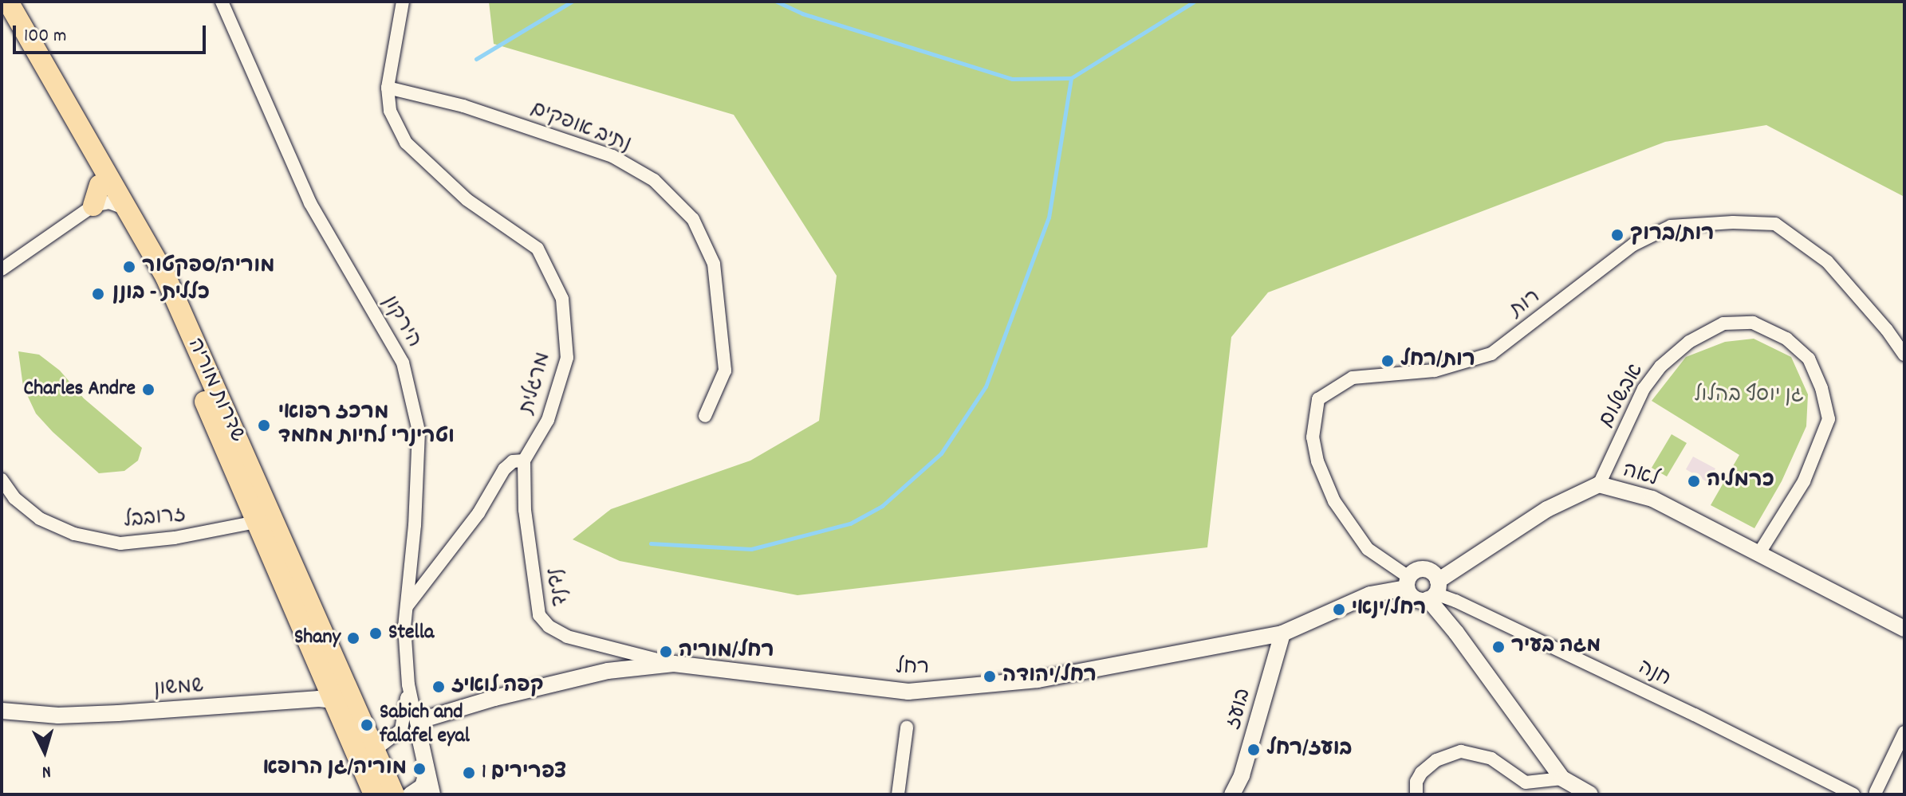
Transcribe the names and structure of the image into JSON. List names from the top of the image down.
{
  "streets": {
    "main road": ["שדרות מוריה"],
    "street": [
      "נתיב אופקים",
      "רות",
      "הירקון",
      "מרגלית",
      "אבשלום",
      "לאה",
      "זרובבל",
      "גלגל",
      "רחל",
      "חנה",
      "שמשון",
      "בועז"
    ]
  },
  "crossings": [
    ["נתיב אופקים", "מרגלית"],
    ["רות", "רחל"],
    ["הירקון", "מרגלית"],
    ["הירקון", "רחל"],
    ["מרגלית", "גלגל"],
    ["שדרות מוריה", "זרובבל"],
    ["שדרות מוריה", "שמשון"],
    ["אבשלום", "לאה"],
    ["לאה", "רחל"],
    ["לאה", "חנה"],
    ["גלגל", "רחל"],
    ["רחל", "חנה"],
    ["רחל", "בועז"]
  ],
  "parks": ["גן יוסף בהלול"],
  "places": [
    "רות/ברוך",
    "מוריה/ספקטור",
    "כללית - בונן",
    "רות/רחל",
    "Charles Andre",
    "מרכז רפואי וטרינרי לחיות מחמד",
    "כרמליה",
    "רחל/ינאי",
    "Stella",
    "Shany",
    "מגה בעיר",
    "רחל/מוריה",
    "רחל/יהודה",
    "קפה לואיז",
    "Sabich and falafel eyal",
    "בועז/רחל",
    "מוריה/גן הרופא",
    "צפרירים 1"
  ],
  "scale_bar": "100 m",
  "north": "bottom"
}
